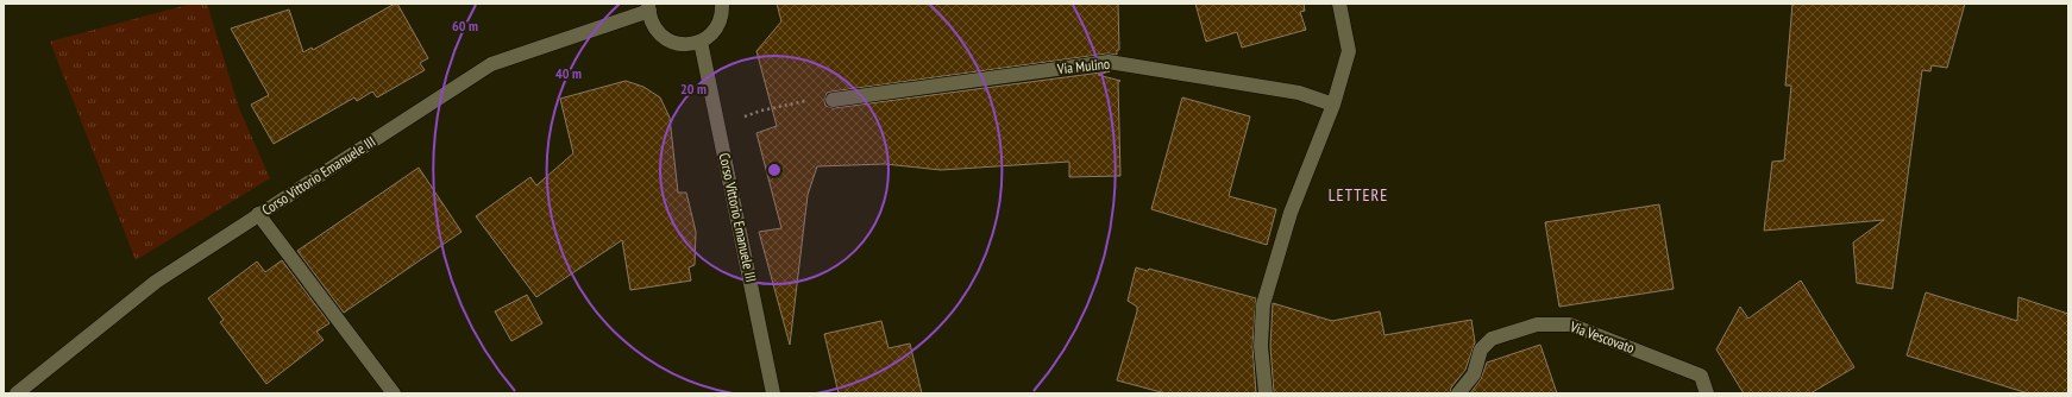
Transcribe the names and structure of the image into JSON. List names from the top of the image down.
{
  "streets": {
    "street": ["Via Mulino", "Corso Vittorio Emanuele III", "Via Vescovato"]
  },
  "districts": ["LETTERE"],
  "rings": ["60 m", "40 m", "20 m"]
}
